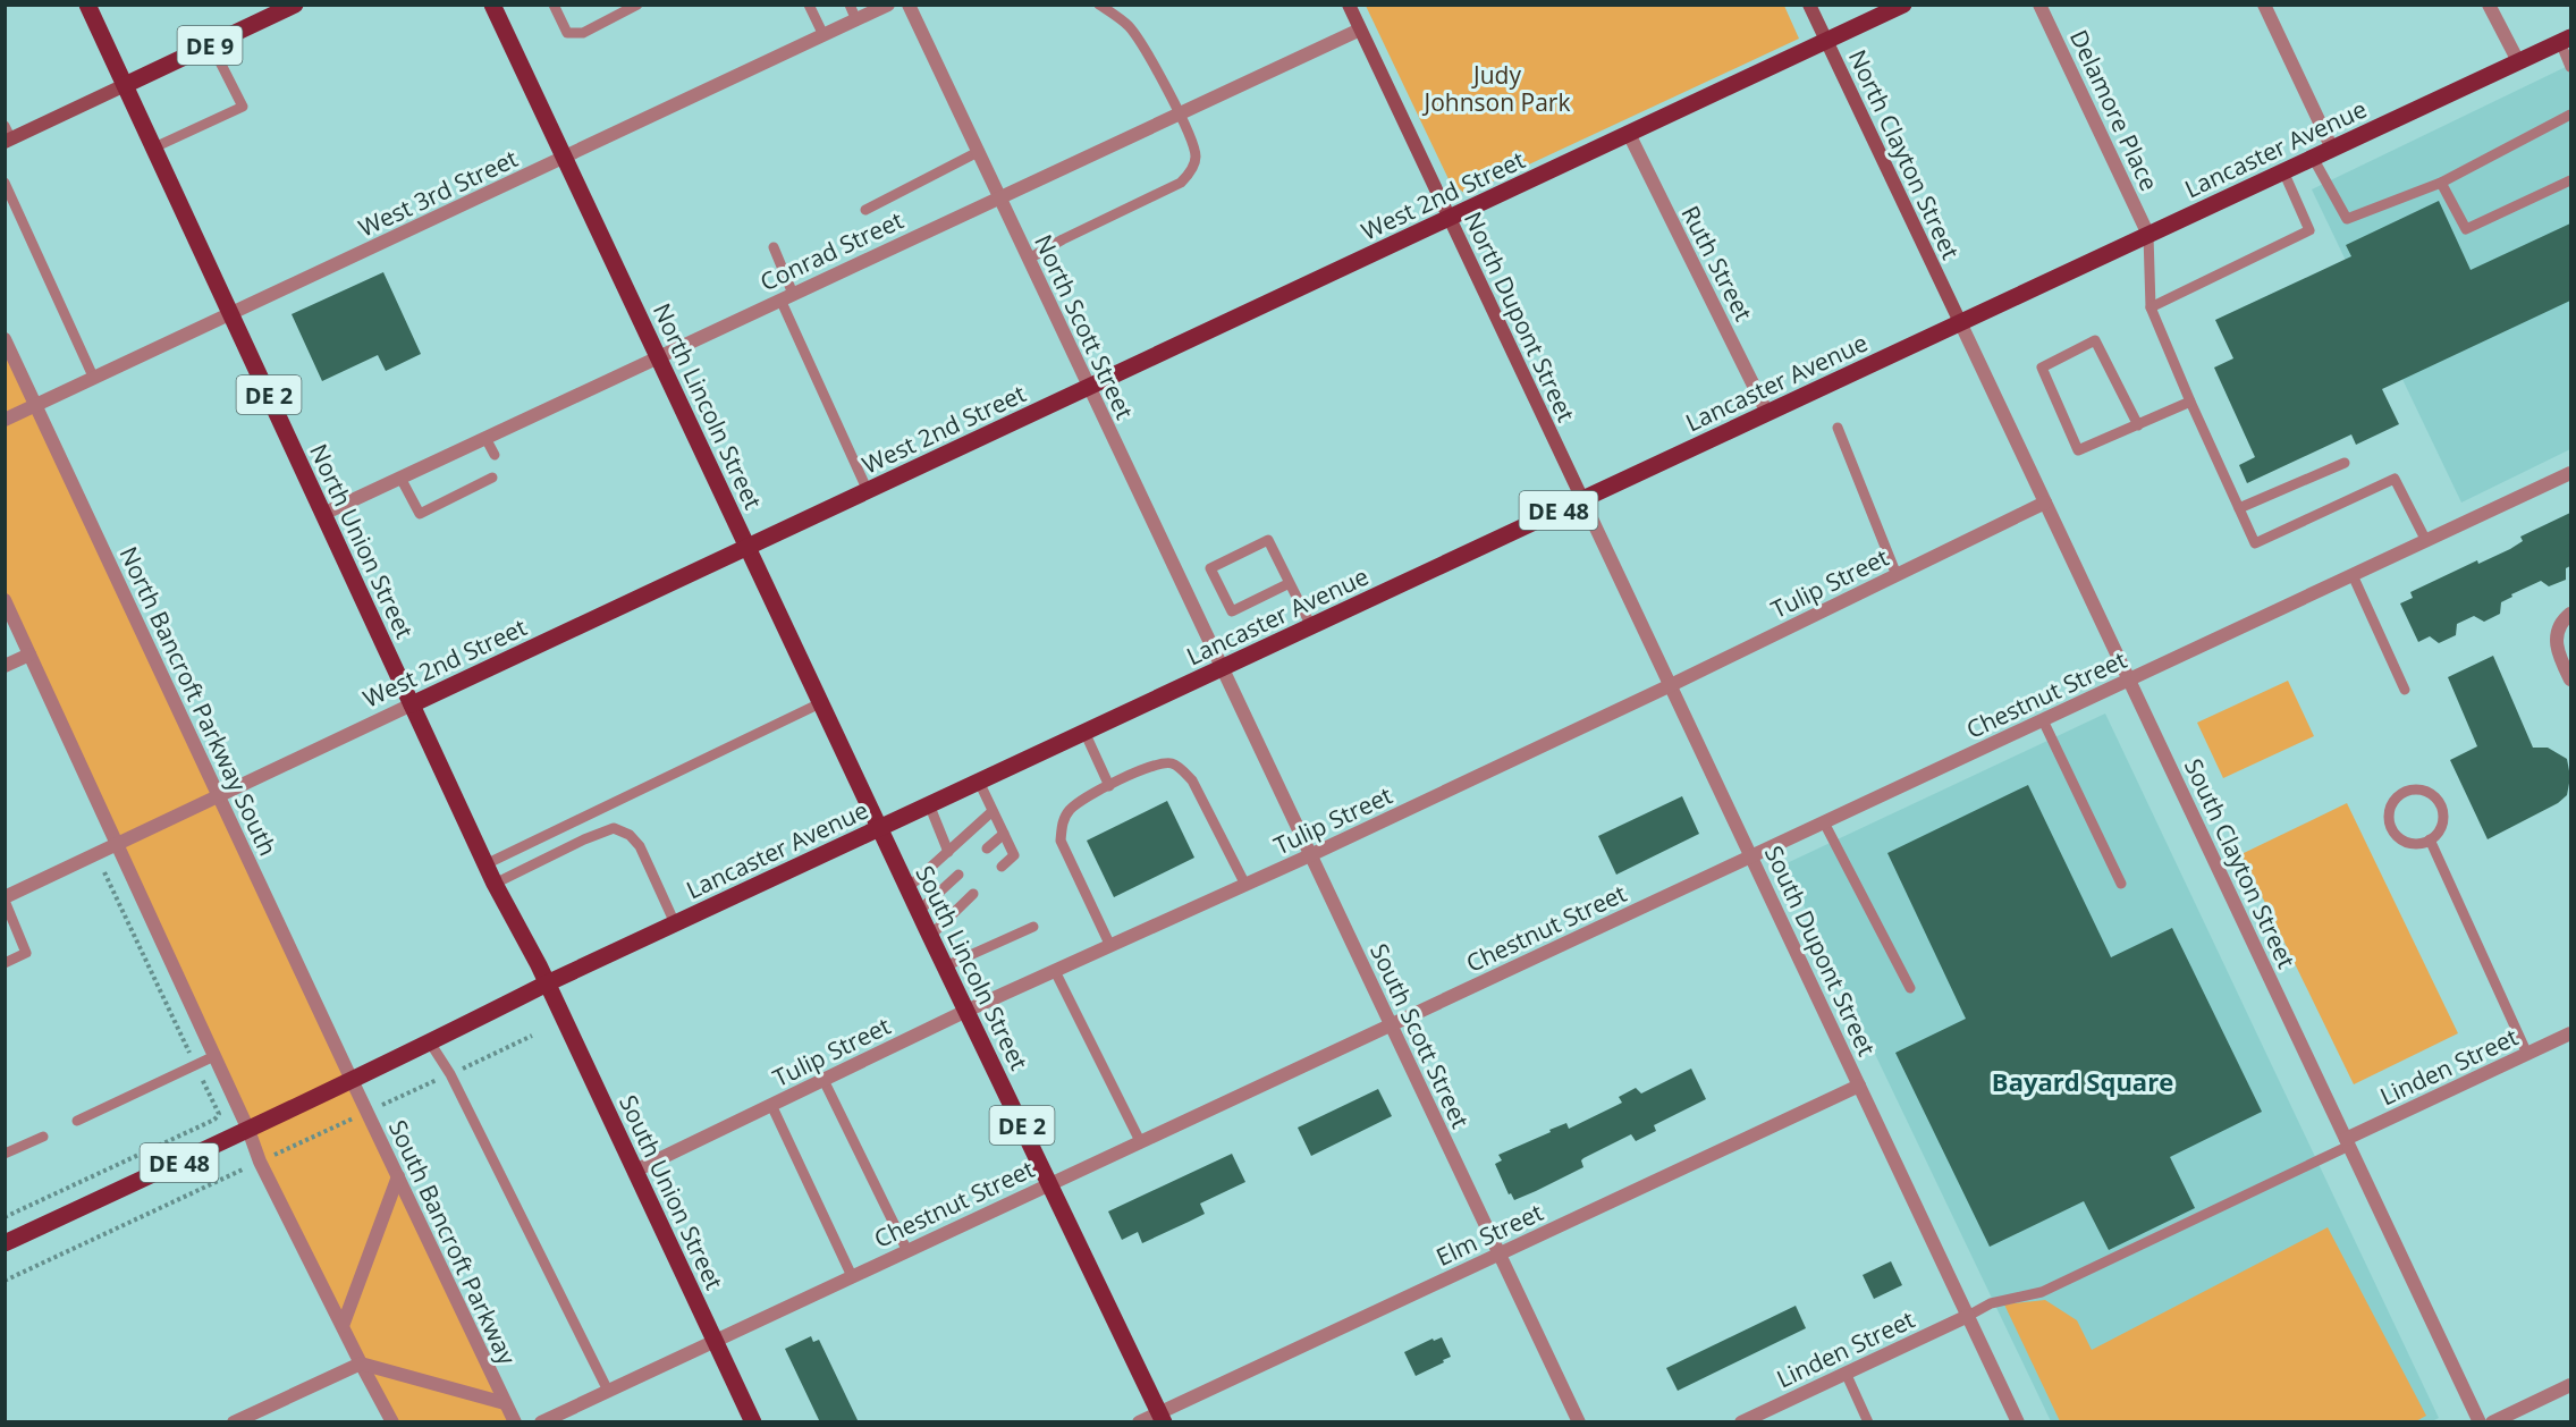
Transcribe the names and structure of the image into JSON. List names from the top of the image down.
{
  "streets": {
    "main road": [
      "DE 9",
      "Lancaster Avenue",
      "West 2nd Street",
      "DE 2",
      "North Lincoln Street",
      "DE 48",
      "North Union Street",
      "South Lincoln Street",
      "South Union Street"
    ],
    "street": [
      "Delamore Place",
      "North Clayton Street",
      "West 3rd Street",
      "Conrad Street",
      "Ruth Street",
      "North Dupont Street",
      "North Scott Street",
      "Tulip Street",
      "Chestnut Street",
      "North Bancroft Parkway South",
      "South Clayton Street",
      "South Dupont Street",
      "South Scott Street",
      "Linden Street",
      "Elm Street",
      "South Bancroft Parkway"
    ]
  },
  "crossings": [
    ["DE 9", "North Union Street"],
    ["Delamore Place", "Lancaster Avenue"],
    ["Lancaster Avenue", "North Clayton Street"],
    ["Lancaster Avenue", "Ruth Street"],
    ["Lancaster Avenue", "North Dupont Street"],
    ["Lancaster Avenue", "North Scott Street"],
    ["Lancaster Avenue", "North Lincoln Street"],
    ["Lancaster Avenue", "North Union Street"],
    ["Lancaster Avenue", "North Bancroft Parkway South"],
    ["Lancaster Avenue", "South Clayton Street"],
    ["Lancaster Avenue", "South Dupont Street"],
    ["Lancaster Avenue", "South Lincoln Street"],
    ["Lancaster Avenue", "South Scott Street"],
    ["Lancaster Avenue", "South Union Street"],
    ["Lancaster Avenue", "South Bancroft Parkway"],
    ["North Clayton Street", "West 2nd Street"],
    ["North Clayton Street", "South Clayton Street"],
    ["West 3rd Street", "North Lincoln Street"],
    ["West 3rd Street", "North Union Street"],
    ["West 3rd Street", "North Bancroft Parkway South"],
    ["West 2nd Street", "Ruth Street"],
    ["West 2nd Street", "North Dupont Street"],
    ["West 2nd Street", "North Scott Street"],
    ["West 2nd Street", "North Lincoln Street"],
    ["West 2nd Street", "North Union Street"],
    ["West 2nd Street", "North Bancroft Parkway South"],
    ["Conrad Street", "North Dupont Street"],
    ["Conrad Street", "North Scott Street"],
    ["Conrad Street", "North Lincoln Street"],
    ["Conrad Street", "North Union Street"],
    ["North Dupont Street", "South Dupont Street"],
    ["North Scott Street", "South Scott Street"],
    ["North Lincoln Street", "South Lincoln Street"],
    ["North Union Street", "South Union Street"],
    ["Tulip Street", "South Clayton Street"],
    ["Tulip Street", "South Dupont Street"],
    ["Tulip Street", "South Lincoln Street"],
    ["Tulip Street", "South Scott Street"],
    ["Tulip Street", "South Union Street"],
    ["Chestnut Street", "South Clayton Street"],
    ["Chestnut Street", "South Dupont Street"],
    ["Chestnut Street", "South Lincoln Street"],
    ["Chestnut Street", "South Scott Street"],
    ["Chestnut Street", "South Union Street"],
    ["North Bancroft Parkway South", "South Bancroft Parkway"],
    ["South Clayton Street", "Linden Street"],
    ["South Dupont Street", "Linden Street"],
    ["South Dupont Street", "Elm Street"],
    ["South Lincoln Street", "Elm Street"],
    ["South Scott Street", "Elm Street"]
  ],
  "districts": ["Bayard Square"],
  "parks": ["Judy Johnson Park"]
}
